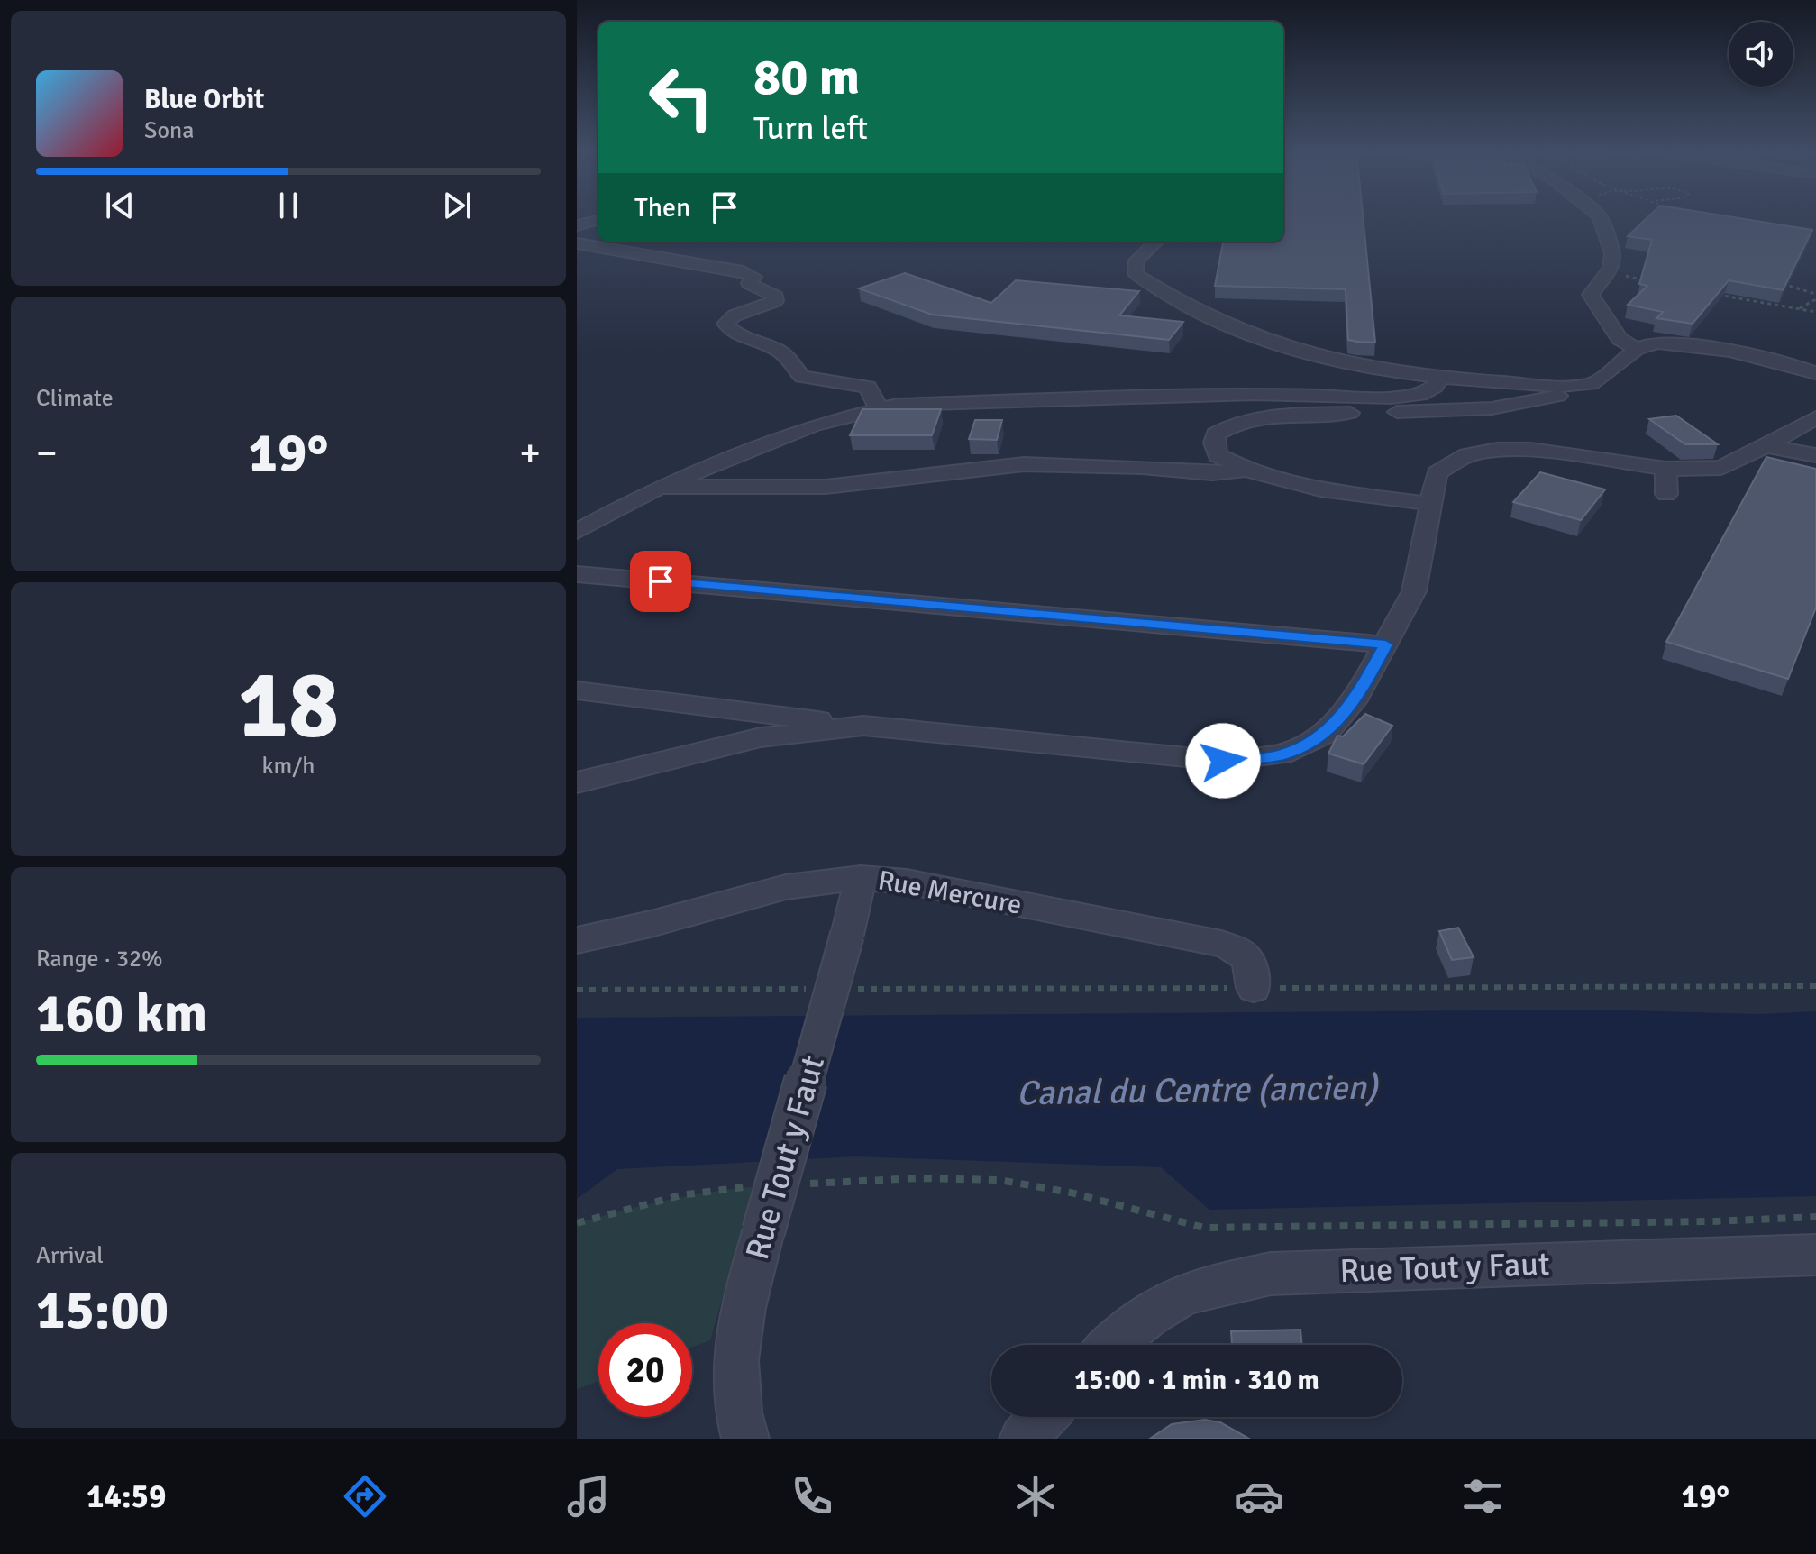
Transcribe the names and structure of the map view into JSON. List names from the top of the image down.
{
  "streets": {
    "street": ["Rue Mercure", "Rue Tout y Faut"]
  },
  "crossings": [
    ["Rue Mercure", "Rue Tout y Faut"]
  ],
  "water": ["Canal du Centre (ancien)"],
  "page": {
    "turn": ["80 m", "Turn left"],
    "song": ["Blue Orbit", "Sona"],
    "then": "Then",
    "tile": [
      "Climate",
      ["18", "km/h"],
      ["Range · 32%", "160 km"],
      ["Arrival", "15:00"]
    ],
    "heat": ["−", "19°", "+"],
    "limit": "20",
    "trip": "15:00 · 1 min · 310 m",
    "tabs": ["14:59", "19°"]
  }
}
